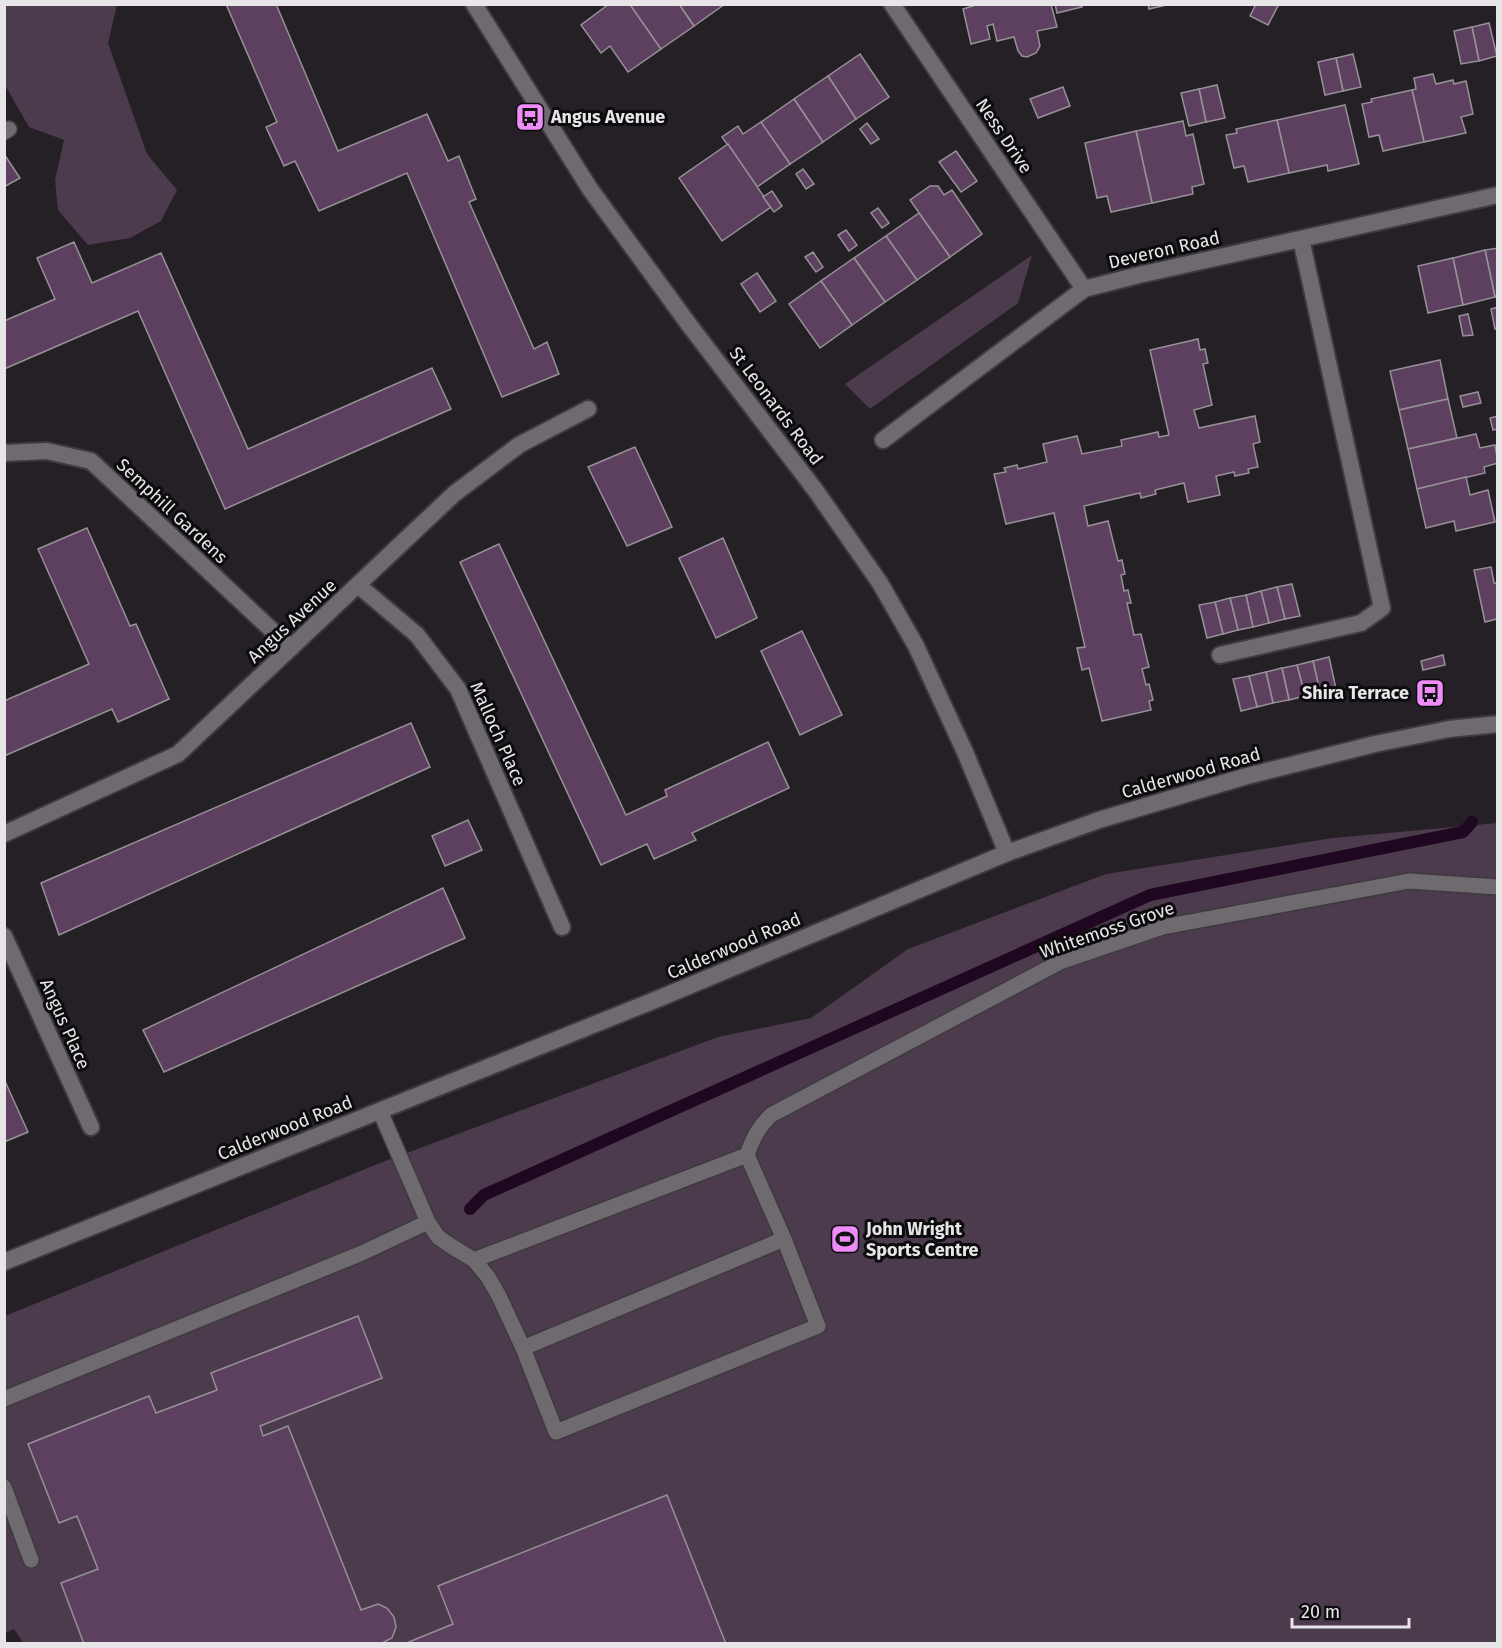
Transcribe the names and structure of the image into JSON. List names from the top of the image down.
{
  "streets": {
    "street": [
      "Ness Drive",
      "Deveron Road",
      "St Leonards Road",
      "Semphill Gardens",
      "Angus Avenue",
      "Malloch Place",
      "Calderwood Road",
      "Angus Place"
    ],
    "lane": ["Whitemoss Grove"]
  },
  "crossings": [
    ["Ness Drive", "Deveron Road"],
    ["St Leonards Road", "Calderwood Road"],
    ["Semphill Gardens", "Angus Avenue"],
    ["Angus Avenue", "Malloch Place"]
  ],
  "places": {
    "bus stop": ["Angus Avenue", "Shira Terrace"],
    "sports": ["John Wright Sports Centre"]
  },
  "scale_bar": "20 m"
}
